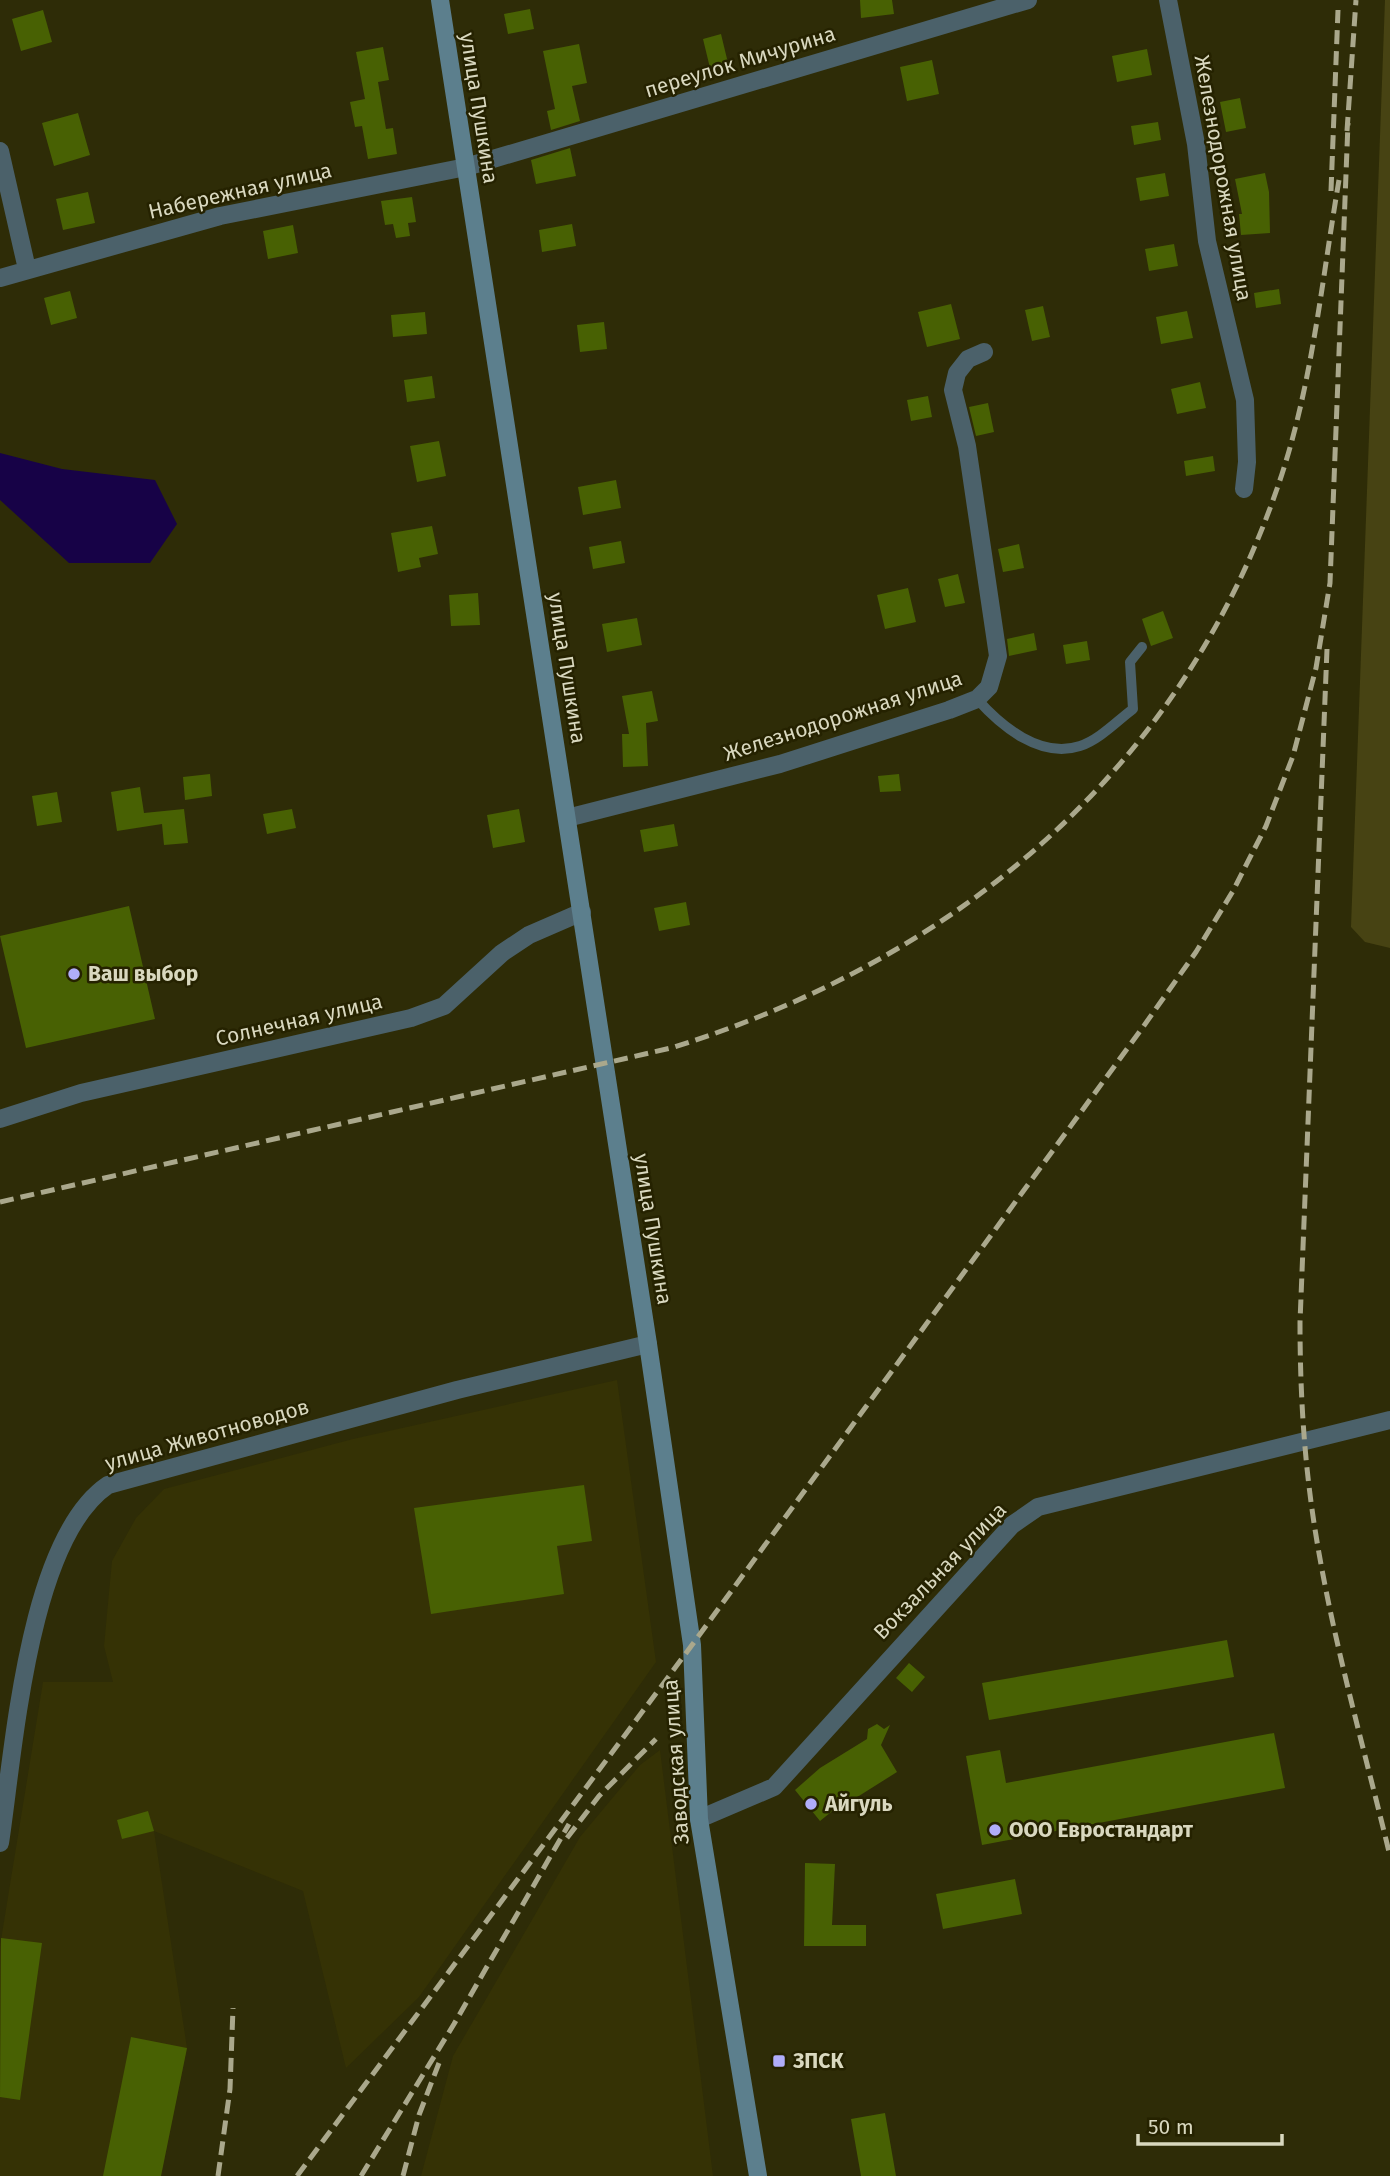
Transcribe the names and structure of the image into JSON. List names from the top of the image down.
{
  "streets": {
    "main road": ["улица Пушкина", "Заводская улица"],
    "street": [
      "переулок Мичурина",
      "Железнодорожная улица",
      "Набережная улица",
      "Солнечная улица",
      "улица Животноводов",
      "Вокзальная улица"
    ]
  },
  "crossings": [
    ["переулок Мичурина", "улица Пушкина"],
    ["переулок Мичурина", "Набережная улица"],
    ["улица Пушкина", "Железнодорожная улица"],
    ["улица Пушкина", "Набережная улица"],
    ["улица Пушкина", "Солнечная улица"],
    ["улица Пушкина", "улица Животноводов"],
    ["улица Пушкина", "Заводская улица"],
    ["улица Животноводов", "Заводская улица"],
    ["Вокзальная улица", "Заводская улица"]
  ],
  "places": {
    "other": ["Ваш выбор", "Айгуль", "ООО Евростандарт"],
    "transit": ["ЗПСК"]
  },
  "scale_bar": "50 m"
}
